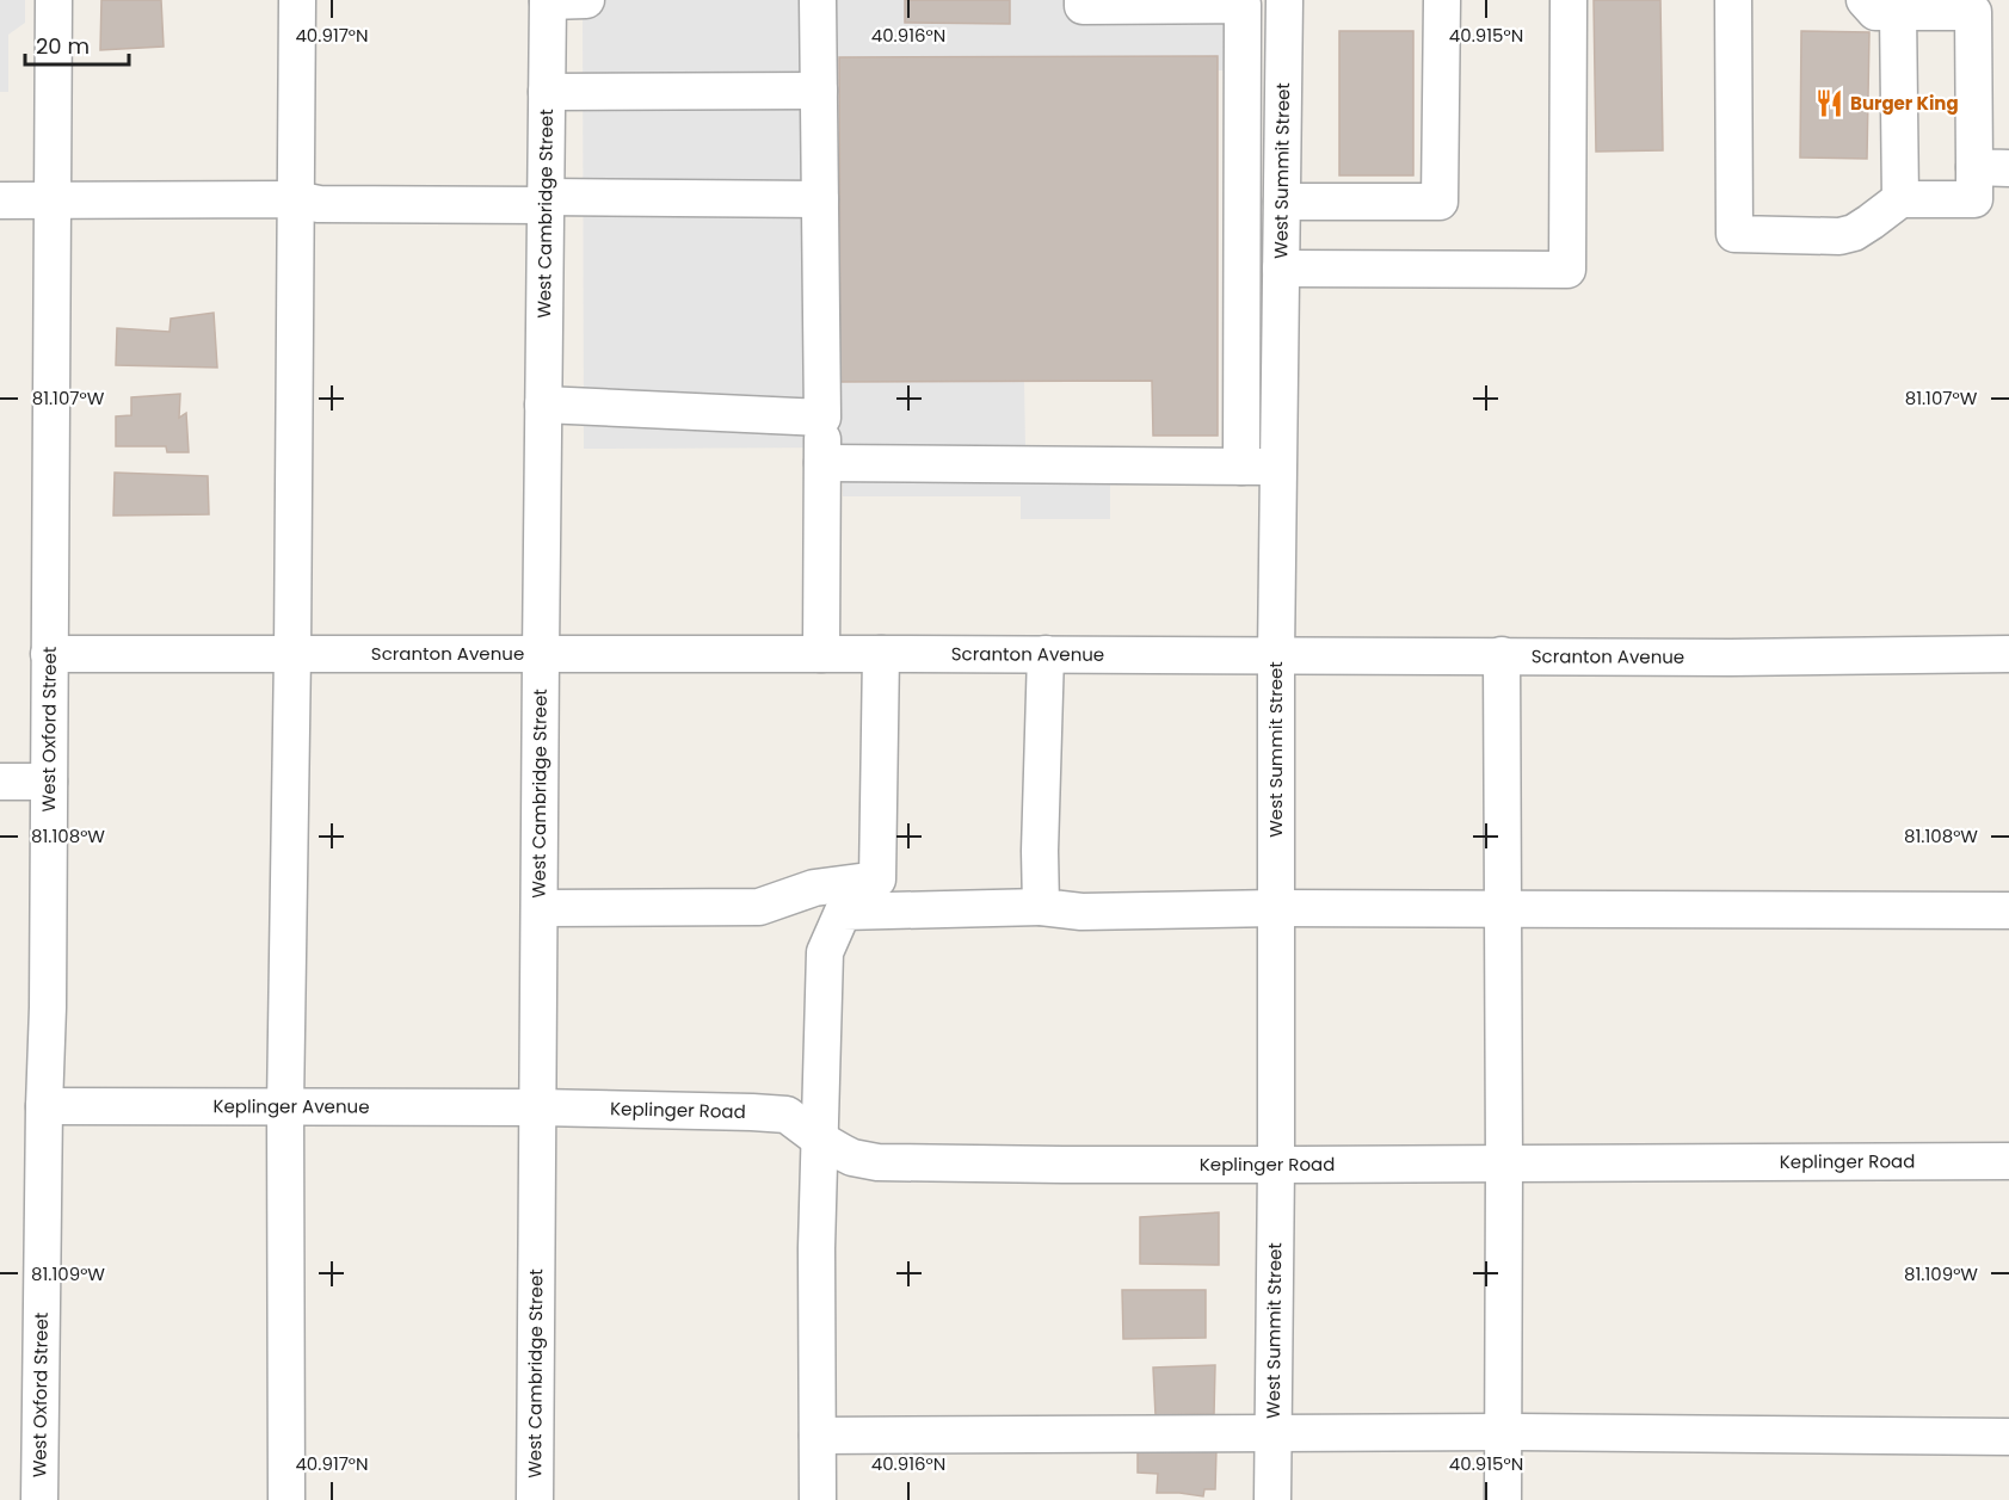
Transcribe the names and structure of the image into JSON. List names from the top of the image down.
{
  "streets": {
    "street": [
      "West Summit Street",
      "West Cambridge Street",
      "Scranton Avenue",
      "West Oxford Street",
      "Keplinger Avenue",
      "Keplinger Road"
    ]
  },
  "crossings": [
    ["West Summit Street", "Scranton Avenue"],
    ["West Summit Street", "Keplinger Road"],
    ["West Cambridge Street", "Scranton Avenue"],
    ["West Cambridge Street", "Keplinger Avenue"],
    ["West Cambridge Street", "Keplinger Road"],
    ["Scranton Avenue", "West Oxford Street"],
    ["West Oxford Street", "Keplinger Avenue"],
    ["Keplinger Avenue", "Keplinger Road"]
  ],
  "places": {
    "restaurant": ["Burger King"]
  },
  "scale_bar": "20 m",
  "coordinates": [
    "40.917°N",
    "40.916°N",
    "40.915°N",
    "81.107°W",
    "81.108°W",
    "81.109°W"
  ]
}
